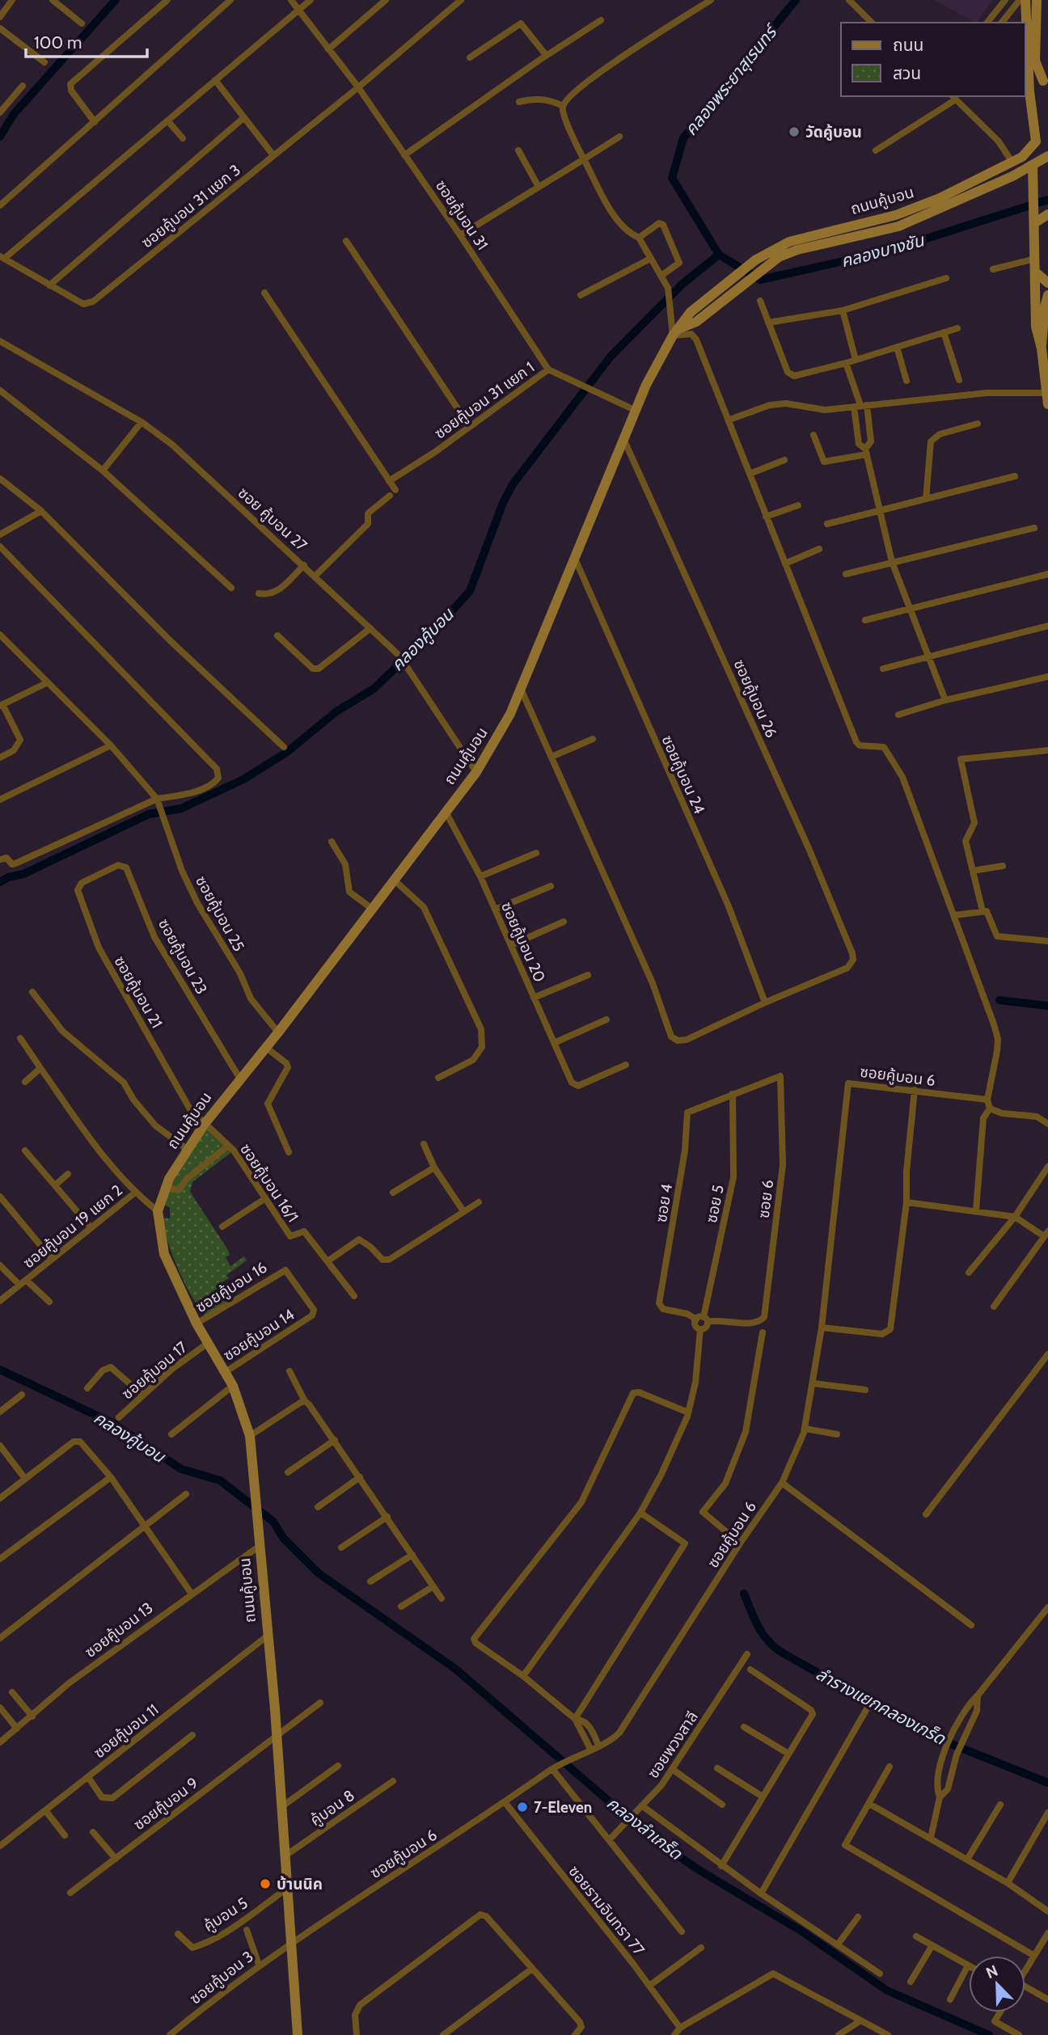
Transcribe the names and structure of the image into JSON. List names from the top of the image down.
{
  "streets": {
    "main road": ["ถนนคู้บอน"],
    "street": [
      "ซอยคู้บอน 31 แยก 3",
      "ซอยคู้บอน 31",
      "ซอยคู้บอน 31 แยก 1",
      "ซอย คู้บอน 27",
      "ซอยคู้บอน 26",
      "ซอยคู้บอน 24",
      "ซอยคู้บอน 25",
      "ซอยคู้บอน 20",
      "ซอยคู้บอน 23",
      "ซอยคู้บอน 21",
      "ซอยคู้บอน 6",
      "ซอยคู้บอน 16/1",
      "ซอย 6",
      "ซอย 4",
      "ซอย 5",
      "ซอยคู้บอน 19 แยก 2",
      "ซอยคู้บอน 16",
      "ซอยคู้บอน 14",
      "ซอยคู้บอน 17",
      "ซอยคู้บอน 13",
      "ซอยคู้บอน 11",
      "ซอยพวงสาลี",
      "ซอยคู้บอน 9",
      "คู้บอน 8",
      "ซอยรามอินทรา 77",
      "คู้บอน 5",
      "ซอยคู้บอน 3"
    ]
  },
  "crossings": [
    ["ถนนคู้บอน", "ซอย คู้บอน 27"],
    ["ถนนคู้บอน", "ซอยคู้บอน 26"],
    ["ถนนคู้บอน", "ซอยคู้บอน 24"],
    ["ถนนคู้บอน", "ซอยคู้บอน 25"],
    ["ถนนคู้บอน", "ซอยคู้บอน 20"],
    ["ถนนคู้บอน", "ซอยคู้บอน 23"],
    ["ถนนคู้บอน", "ซอยคู้บอน 21"],
    ["ถนนคู้บอน", "ซอยคู้บอน 6"],
    ["ถนนคู้บอน", "ซอยคู้บอน 16/1"],
    ["ถนนคู้บอน", "ซอยคู้บอน 16"],
    ["ถนนคู้บอน", "ซอยคู้บอน 14"],
    ["ถนนคู้บอน", "ซอยคู้บอน 17"],
    ["ถนนคู้บอน", "ซอยคู้บอน 13"],
    ["ถนนคู้บอน", "ซอยคู้บอน 11"],
    ["ถนนคู้บอน", "ซอยคู้บอน 9"],
    ["ถนนคู้บอน", "คู้บอน 8"],
    ["ถนนคู้บอน", "คู้บอน 5"],
    ["ถนนคู้บอน", "ซอยคู้บอน 3"],
    ["ซอยคู้บอน 31 แยก 3", "ซอยคู้บอน 31"],
    ["ซอยคู้บอน 31", "ซอยคู้บอน 31 แยก 1"],
    ["ซอยคู้บอน 26", "ซอยคู้บอน 24"],
    ["ซอยคู้บอน 23", "ซอยคู้บอน 21"],
    ["ซอยคู้บอน 21", "ซอยคู้บอน 16/1"],
    ["ซอยคู้บอน 6", "ซอยรามอินทรา 77"],
    ["ซอยคู้บอน 6", "ซอยคู้บอน 3"],
    ["ซอย 6", "ซอย 4"],
    ["ซอย 6", "ซอย 5"],
    ["ซอย 4", "ซอย 5"],
    ["ซอยคู้บอน 16", "ซอยคู้บอน 14"]
  ],
  "water": [
    "คลองพระยาสุเรนทร์",
    "คลองบางชัน",
    "คลองคู้บอน",
    "ลำรางแยกคลองเกร็ด",
    "คลองลำเกร็ด"
  ],
  "places": ["วัดคู้บอน", "7-Eleven", "บ้านนิค"],
  "legend": ["ถนน", "สวน"],
  "scale_bar": "100 m",
  "north": "top left"
}
